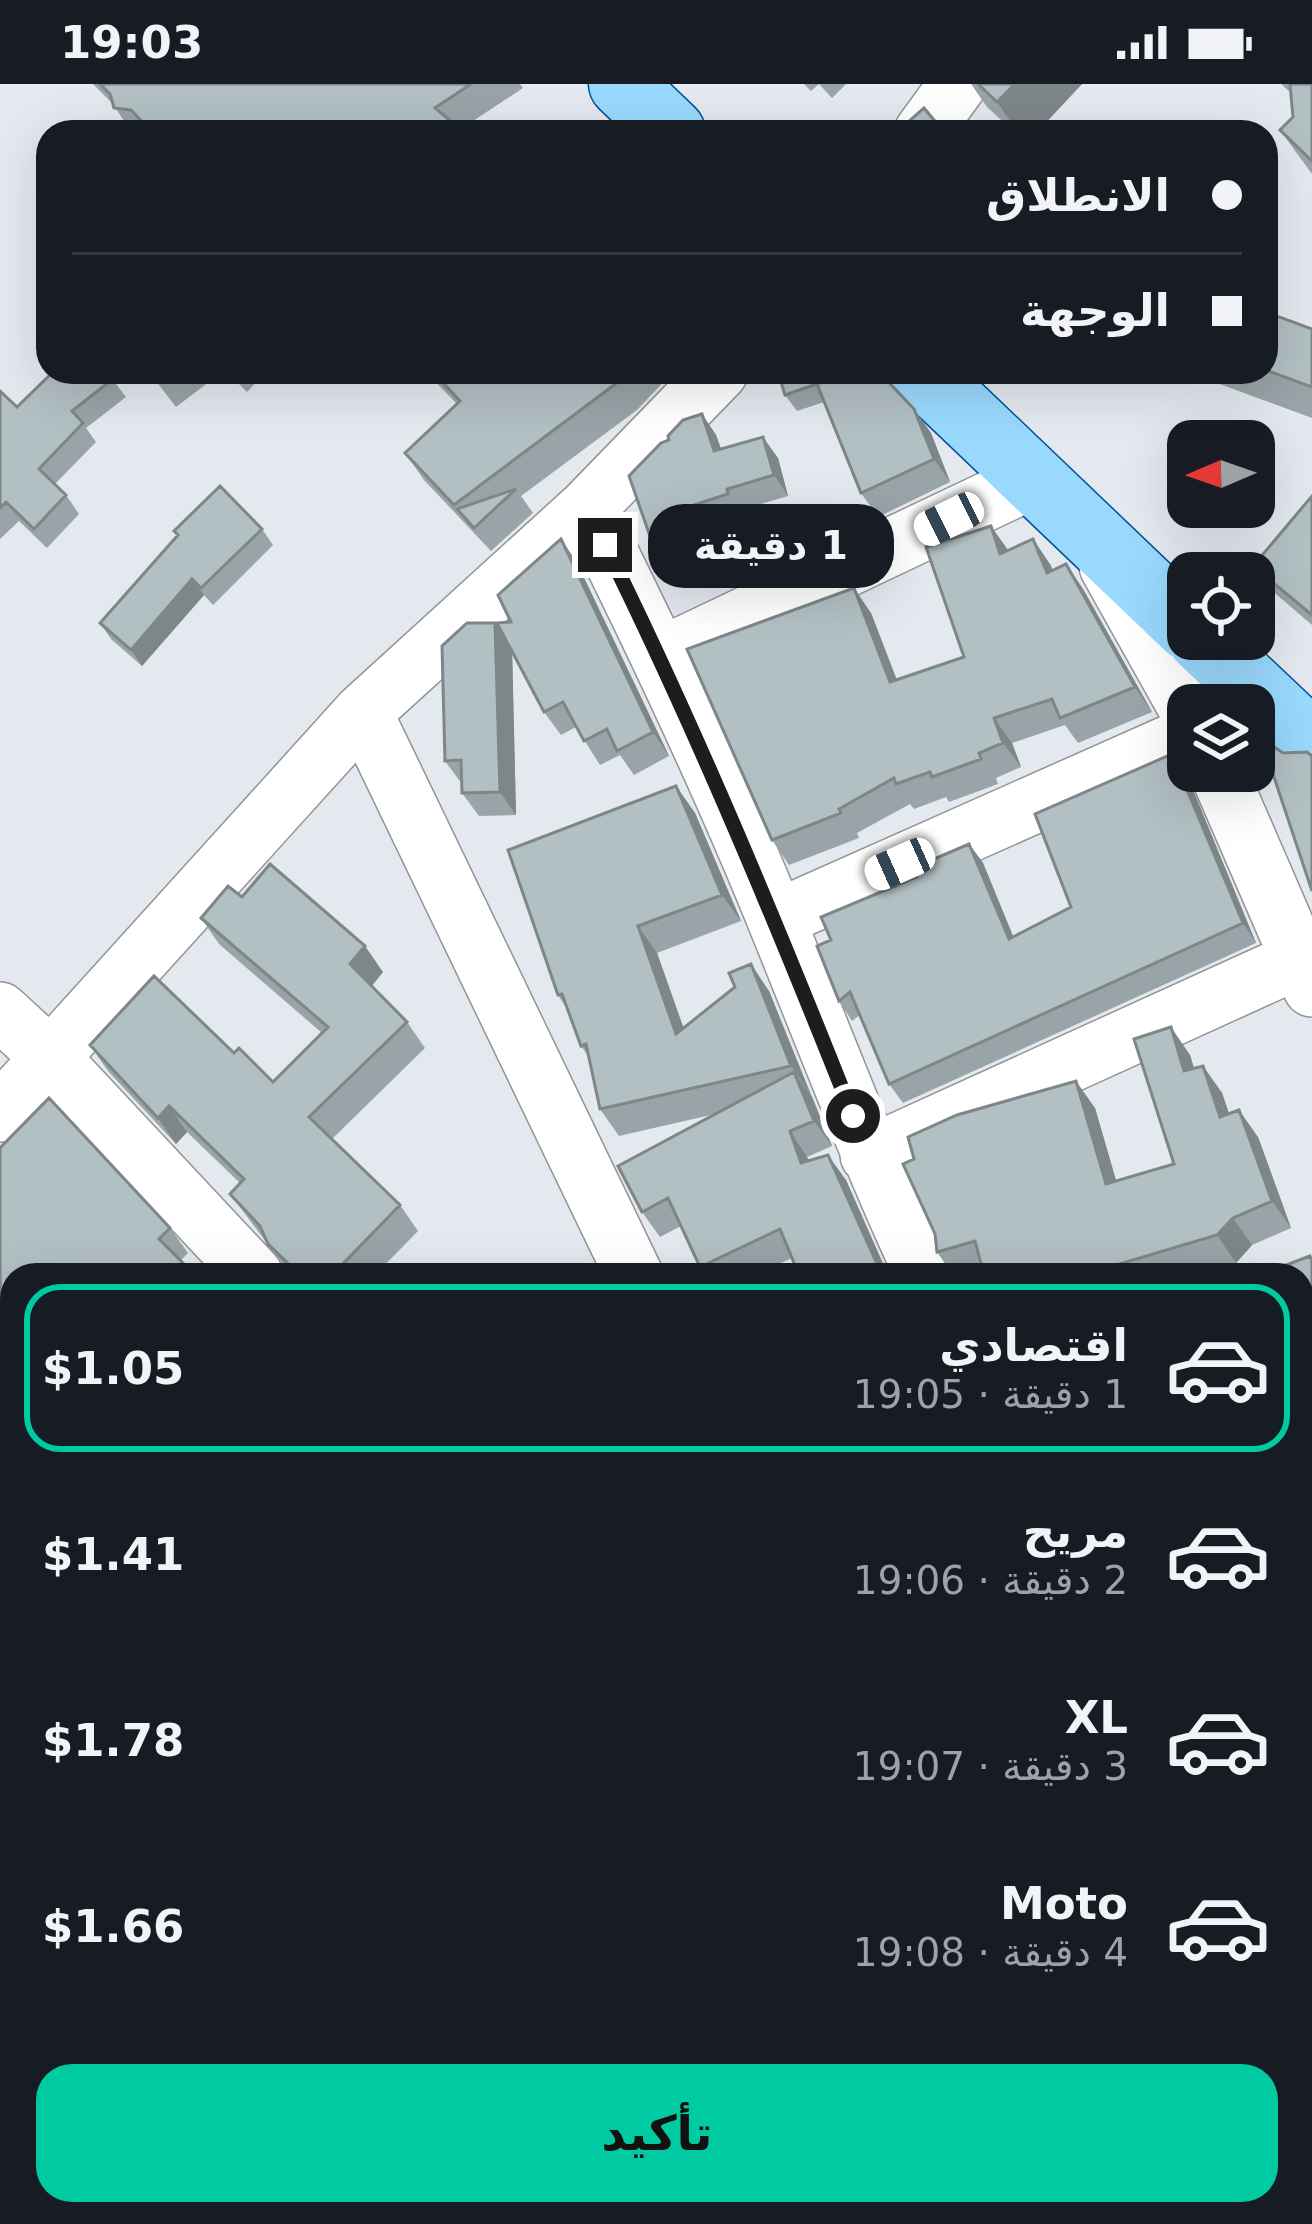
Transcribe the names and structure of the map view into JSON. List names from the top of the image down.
{
  "north": "left",
  "page": {
    "status": "19:03",
    "banner": ["الانطلاق", "الوجهة"],
    "bubble": "1 دقيقة",
    "list": [
      {
        "name": "اقتصادي",
        "note": "1 دقيقة · 19:05",
        "value": "$1.05"
      },
      {
        "name": "مريح",
        "note": "2 دقيقة · 19:06",
        "value": "$1.41"
      },
      {
        "name": "XL",
        "note": "3 دقيقة · 19:07",
        "value": "$1.78"
      },
      {
        "name": "Moto",
        "note": "4 دقيقة · 19:08",
        "value": "$1.66"
      }
    ],
    "buttons": "تأكيد"
  }
}
